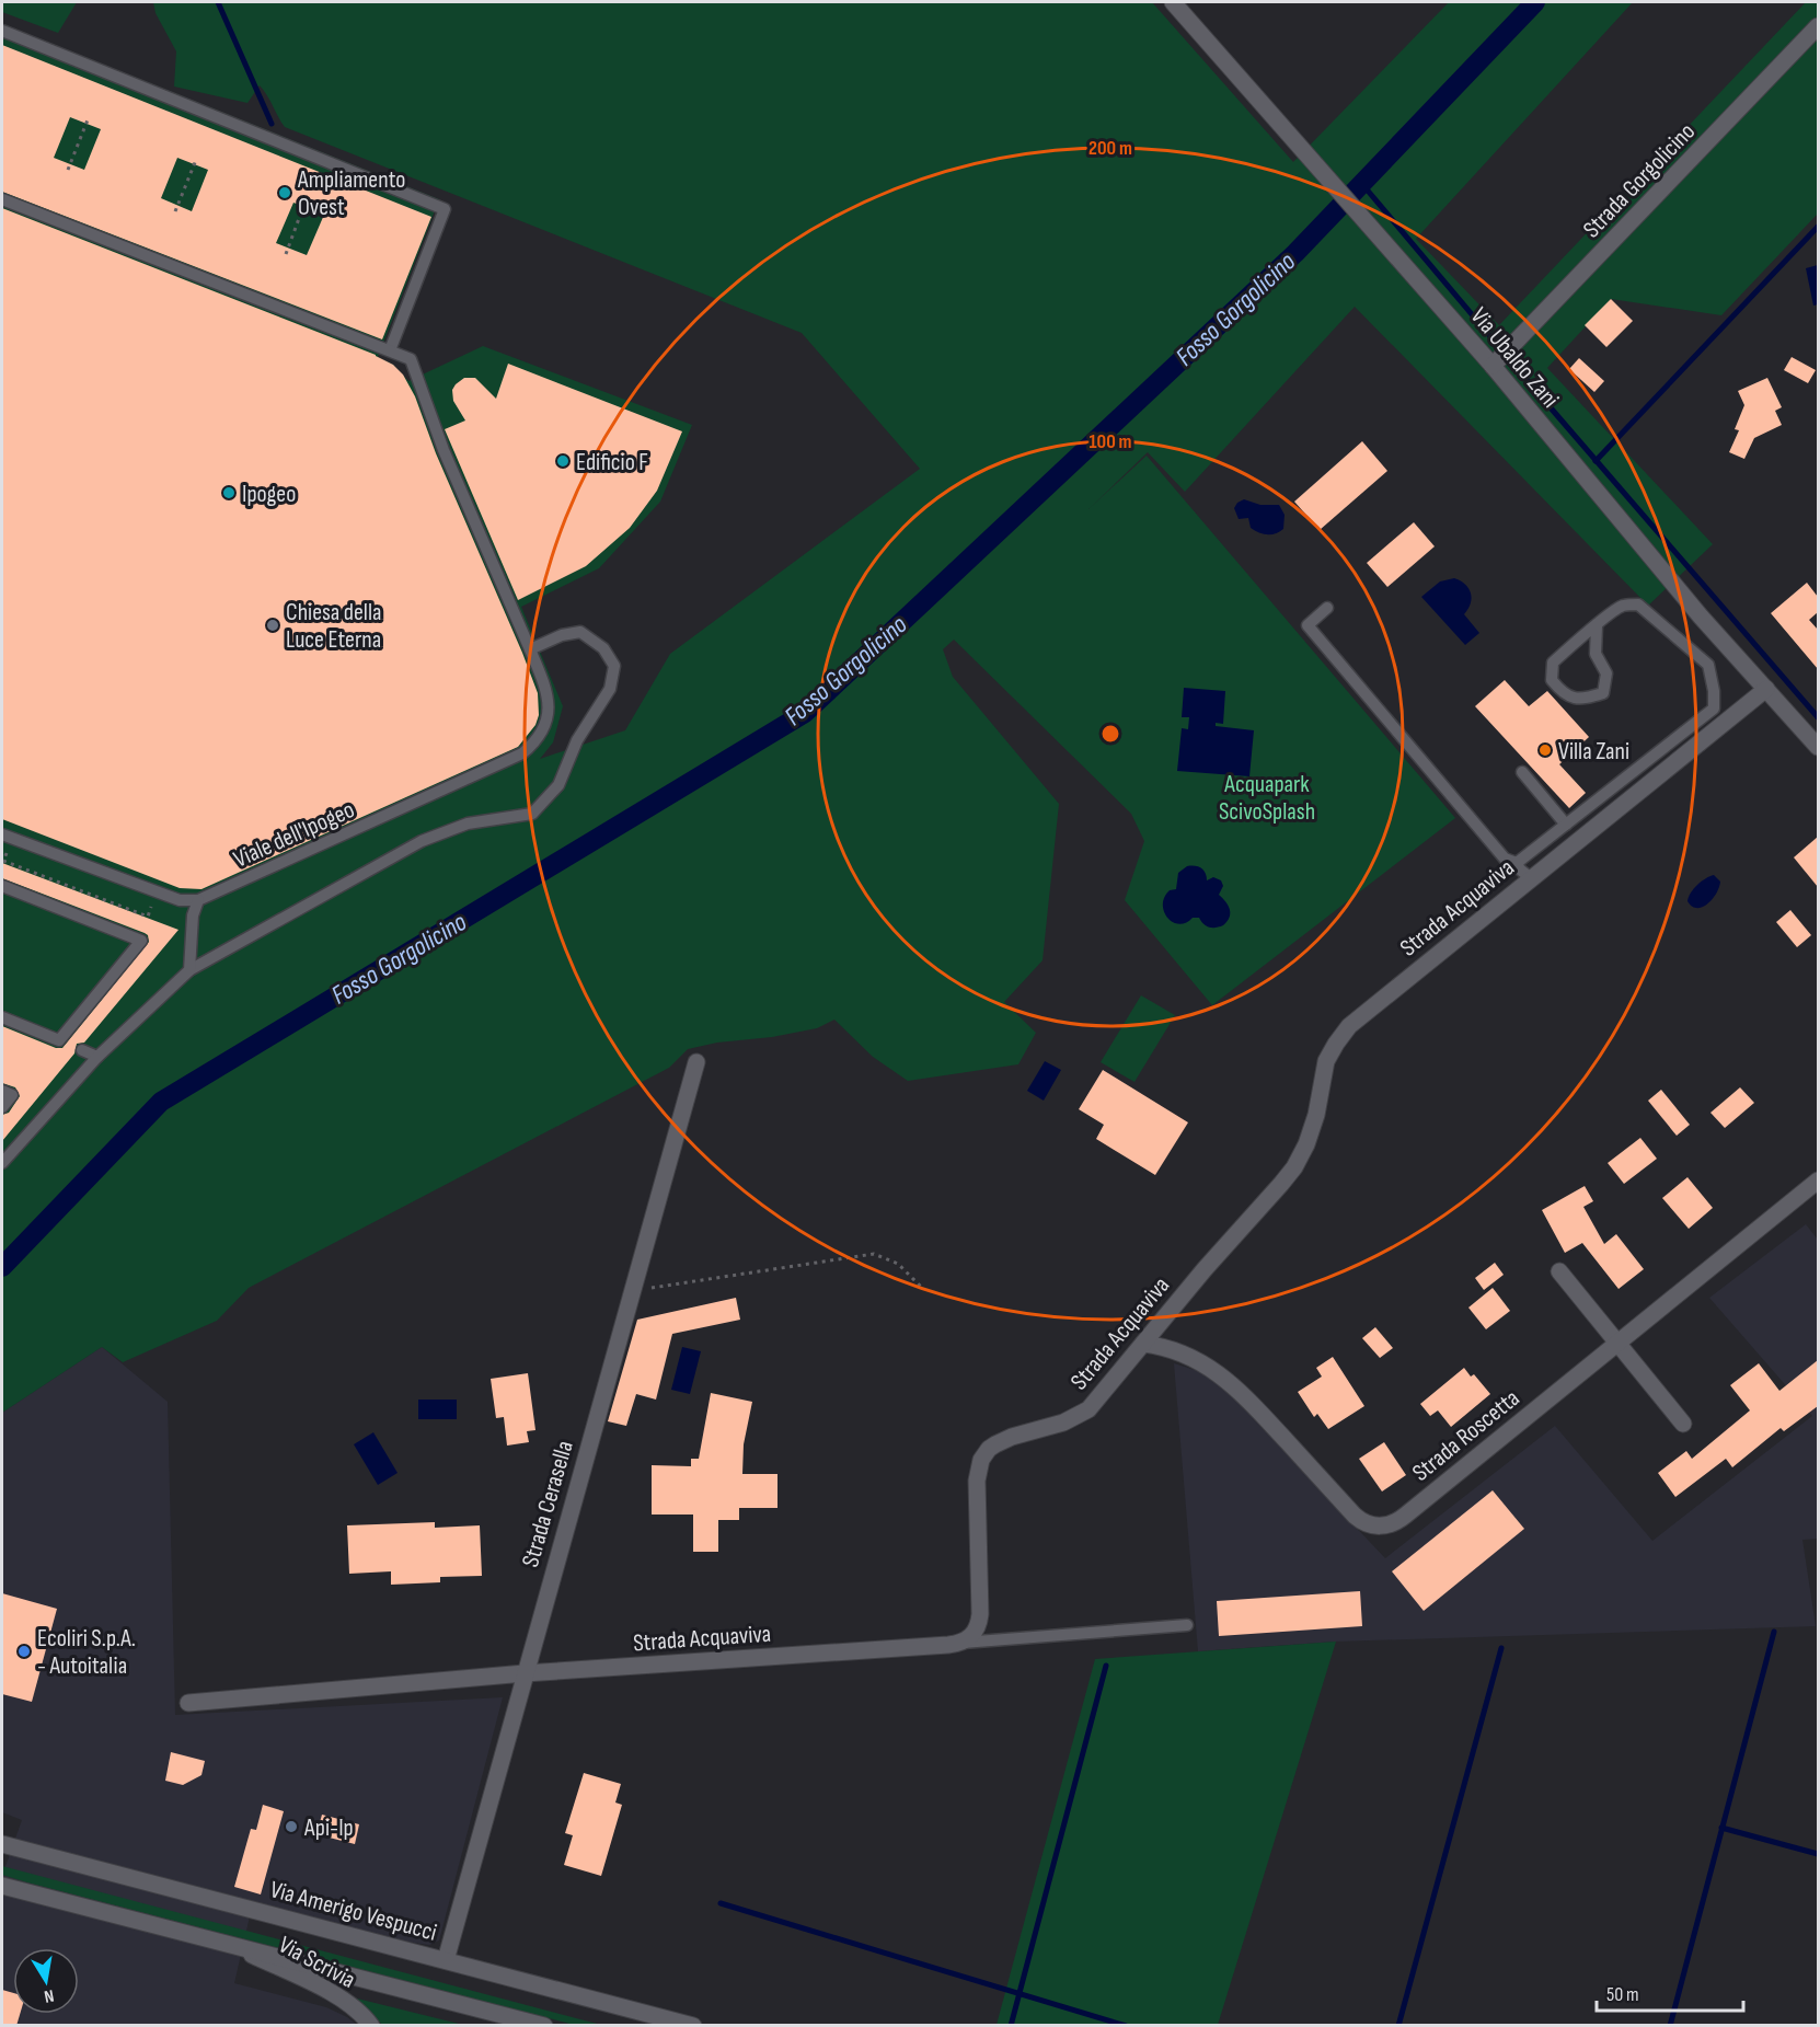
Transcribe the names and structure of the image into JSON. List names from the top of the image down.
{
  "streets": {
    "street": [
      "Strada Gorgolicino",
      "Via Ubaldo Zani",
      "Strada Acquaviva",
      "Strada Roscetta",
      "Strada Cerasella",
      "Via Amerigo Vespucci",
      "Via Scrivia"
    ],
    "lane": ["Viale dell'Ipogeo"]
  },
  "crossings": [
    ["Strada Gorgolicino", "Via Ubaldo Zani"],
    ["Via Ubaldo Zani", "Strada Acquaviva"],
    ["Strada Acquaviva", "Strada Roscetta"],
    ["Strada Acquaviva", "Strada Cerasella"],
    ["Strada Cerasella", "Via Amerigo Vespucci"]
  ],
  "water": ["Fosso Gorgolicino"],
  "parks": ["Acquapark ScivoSplash"],
  "places": [
    "Ampliamento Ovest",
    "Edificio F",
    "Ipogeo",
    "Chiesa della Luce Eterna",
    "Villa Zani",
    "Ecoliri S.p.A. - Autoitalia",
    "Api-Ip"
  ],
  "scale_bar": "50 m",
  "north": "bottom",
  "rings": ["200 m", "100 m"]
}
